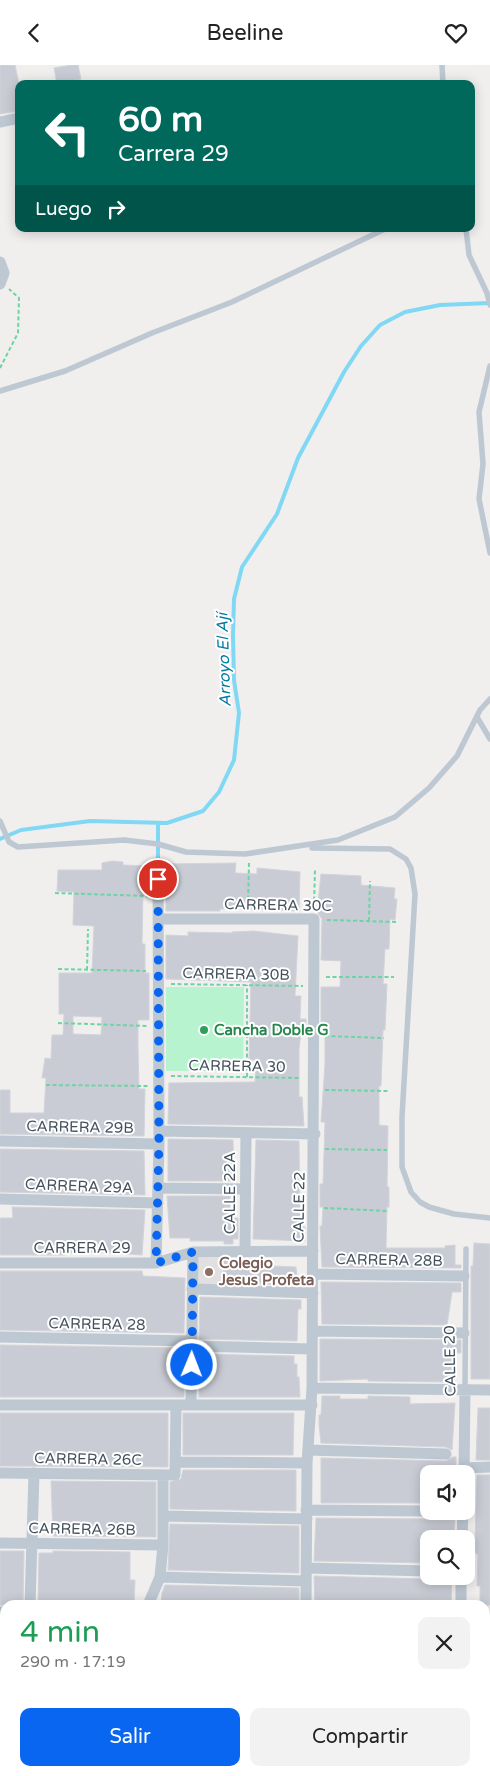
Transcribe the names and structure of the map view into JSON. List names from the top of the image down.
{
  "streets": {
    "street": [
      "CARRERA 30C",
      "CARRERA 29B",
      "CARRERA 29A",
      "CALLE 22A",
      "CALLE 22",
      "CARRERA 29",
      "CARRERA 28B",
      "CARRERA 28",
      "CALLE 20",
      "CARRERA 26C",
      "CARRERA 26B"
    ],
    "path": ["CARRERA 30B", "CARRERA 30"]
  },
  "crossings": [
    ["CARRERA 30C", "CALLE 22"],
    ["CARRERA 30B", "CALLE 22"],
    ["CARRERA 30", "CALLE 22"],
    ["CALLE 22A", "CARRERA 29"],
    ["CALLE 22", "CARRERA 29"],
    ["CALLE 22", "CARRERA 28B"],
    ["CALLE 22", "CARRERA 28"],
    ["CARRERA 28B", "CALLE 20"]
  ],
  "water": ["Arroyo El Ají"],
  "places": ["Cancha Doble G", "Colegio Jesus Profeta"],
  "page": {
    "header": "Beeline",
    "turn": ["60 m", "Carrera 29"],
    "then": "Luego",
    "heading": ["4 min", "290 m · 17:19"],
    "buttons": ["Salir", "Compartir"]
  }
}
